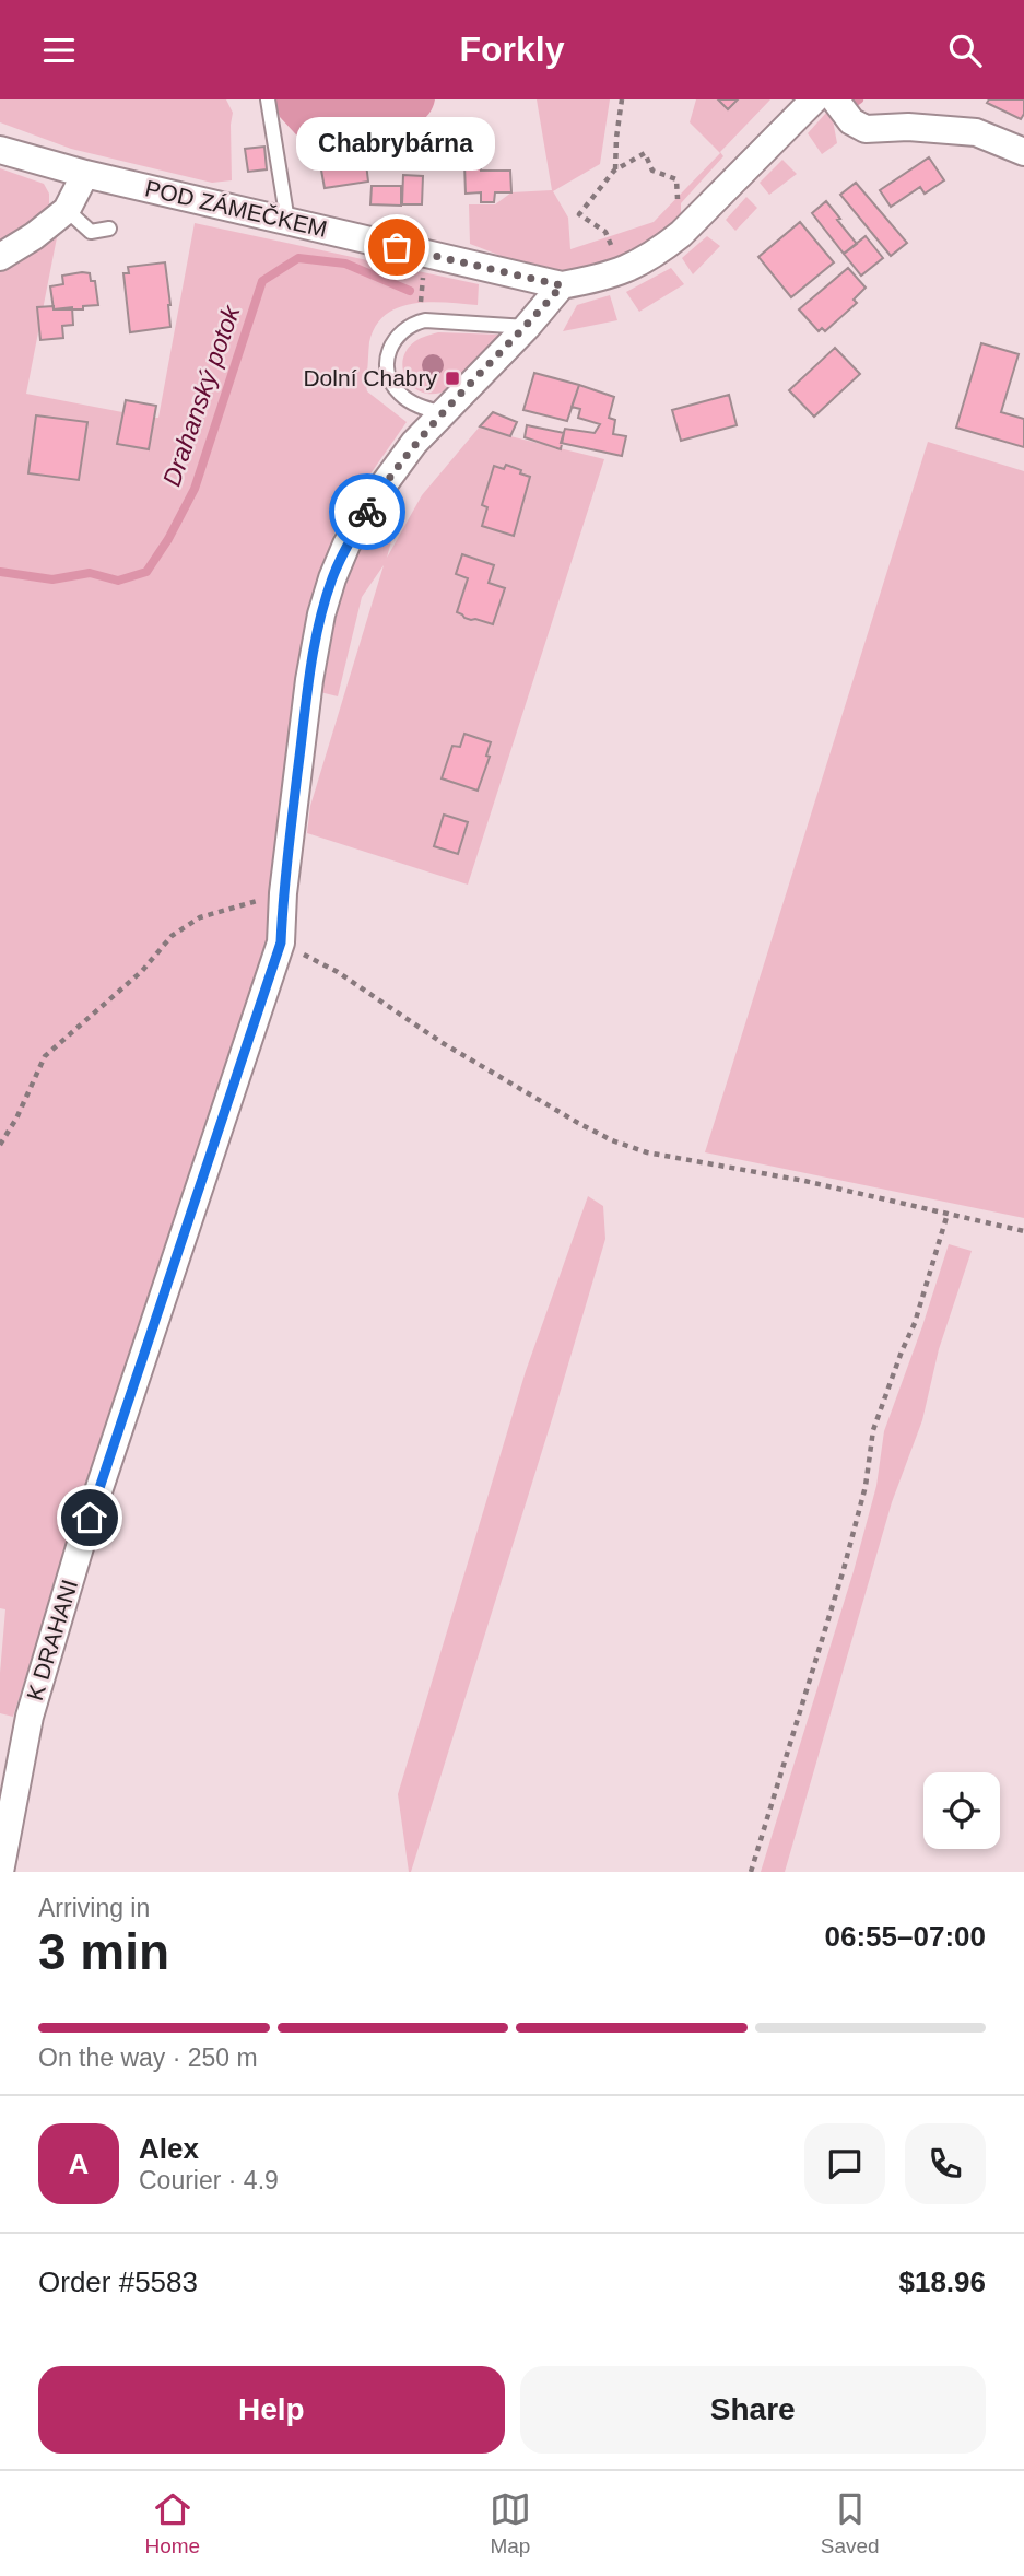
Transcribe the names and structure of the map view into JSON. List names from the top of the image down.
{
  "streets": {
    "street": ["POD ZÁMEČKEM", "K DRAHANI"]
  },
  "crossings": [
    ["POD ZÁMEČKEM", "K DRAHANI"]
  ],
  "water": ["Drahanský potok"],
  "places": {
    "other": ["Chabrybárna"],
    "transit": ["Dolní Chabry"]
  },
  "page": {
    "header": "Forkly",
    "bubble": "Chabrybárna",
    "heading": ["3 min", "Arriving in", "06:55–07:00"],
    "panel": [
      "Alex",
      "Courier · 4.9",
      "Order #5583",
      "$18.96"
    ],
    "bar": "On the way · 250 m",
    "round": "A",
    "buttons": ["Help", "Share"],
    "tabs": ["Home", "Map", "Saved"]
  }
}
